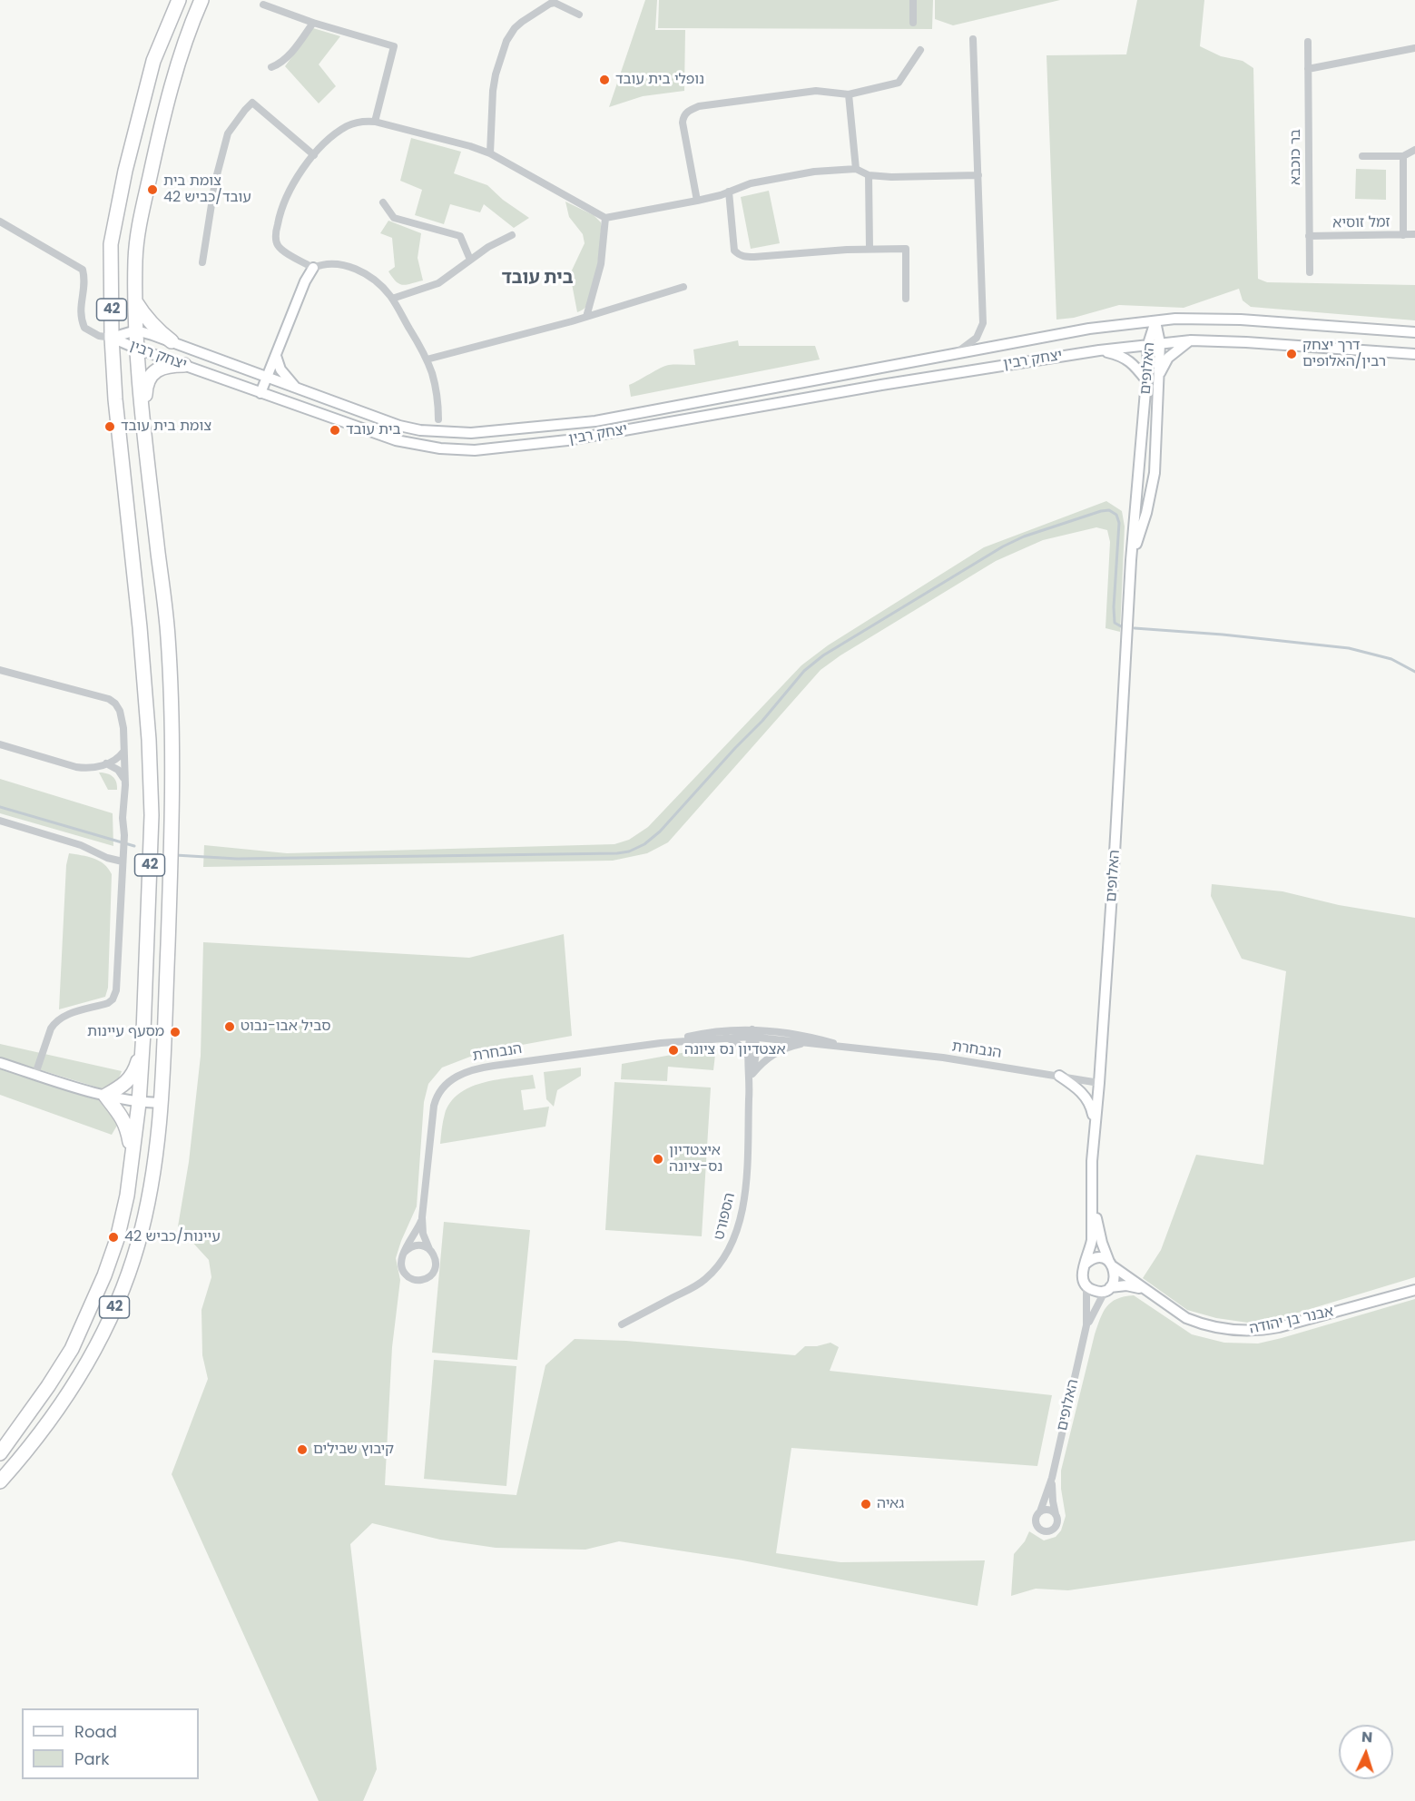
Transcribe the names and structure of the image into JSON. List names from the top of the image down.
{
  "streets": {
    "highway": ["42"],
    "main road": ["יצחק רבין", "האלופים", "אבנר בן יהודה"],
    "street": [
      "בר כוכבא",
      "זמל זוסיא",
      "הנבחרת",
      "הספורט"
    ]
  },
  "crossings": [
    ["בר כוכבא", "זמל זוסיא"],
    ["42", "יצחק רבין"],
    ["יצחק רבין", "האלופים"],
    ["האלופים", "הנבחרת"],
    ["האלופים", "אבנר בן יהודה"],
    ["הנבחרת", "הספורט"]
  ],
  "districts": ["בית עובד"],
  "places": [
    "נופלי בית עובד",
    "צומת בית עובד/כביש 42",
    "דרך יצחק רבין/האלופים",
    "צומת בית עובד",
    "בית עובד",
    "סביל אבו-נבוט",
    "מסעף עיינות",
    "אצטדיון נס ציונה",
    "איצטדיון נס-ציונה",
    "עיינות/כביש 42",
    "קיבוץ שבילים",
    "גאיה"
  ],
  "legend": ["Road", "Park"],
  "north": "top"
}
